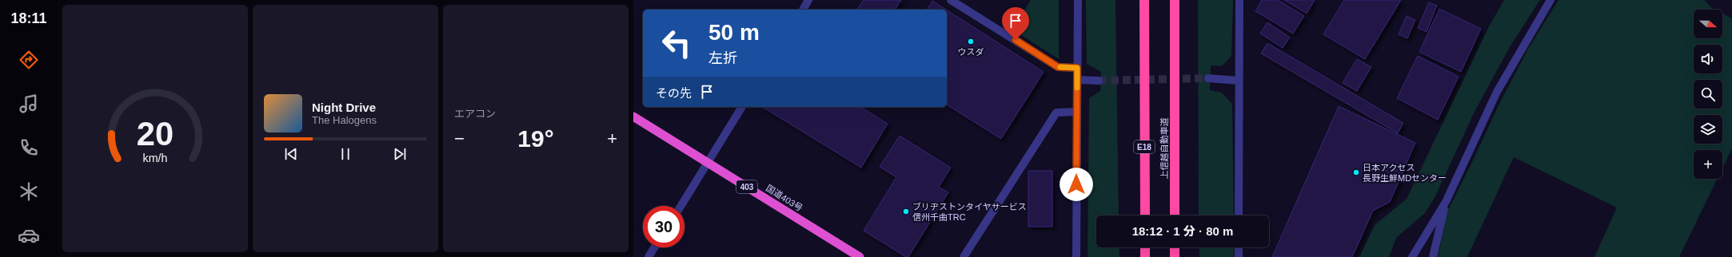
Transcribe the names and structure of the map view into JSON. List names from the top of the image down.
{
  "streets": {
    "highway": [
      "E18",
      "上信越自動車道",
      "403",
      "国道403号"
    ]
  },
  "places": ["ウスダ", "日本アクセス 長野生鮮MDセンター", "ブリヂストンタイヤサービス 信州千曲TRC"],
  "north": "right",
  "page": {
    "tabs": "18:11",
    "tile": "エアコン",
    "map_buttons": "+",
    "turn": ["50 m", "左折"],
    "then": "その先",
    "song": ["Night Drive", "The Halogens"],
    "heat": ["−", "19°", "+"],
    "limit": "30",
    "trip": "18:12 · 1 分 · 80 m",
    "gauge": ["20", "km/h"]
  }
}
